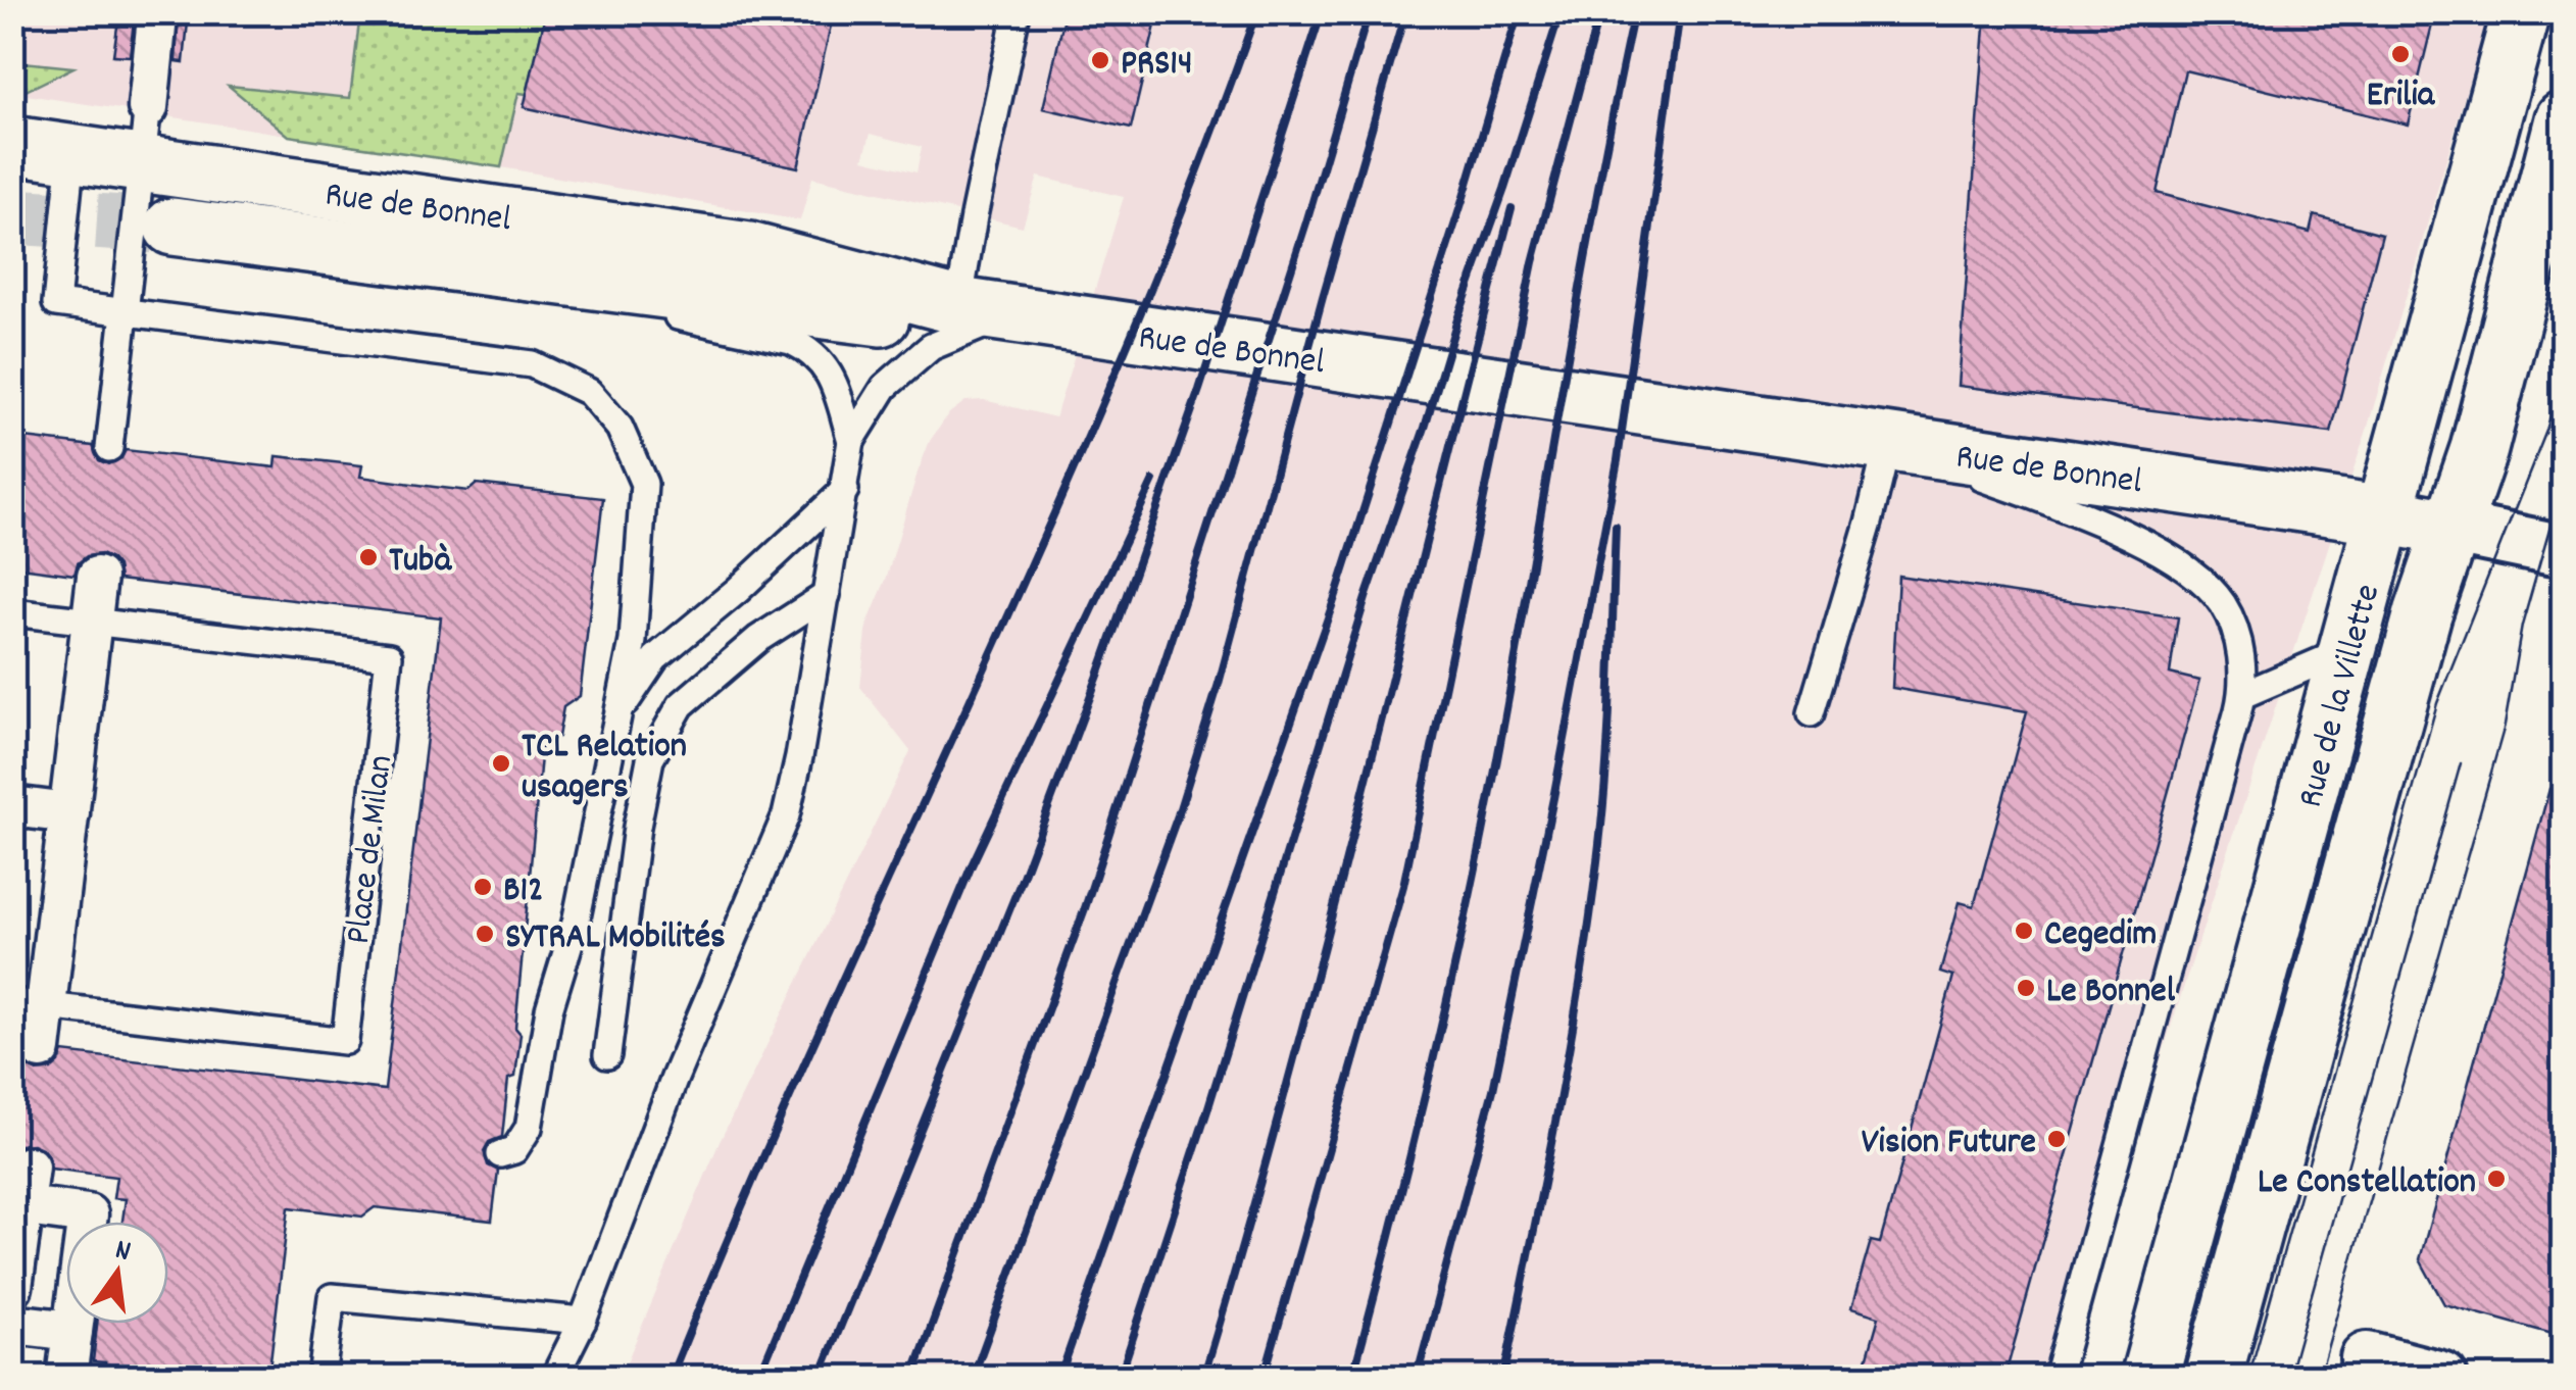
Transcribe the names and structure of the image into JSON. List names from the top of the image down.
{
  "streets": {
    "main road": ["Rue de Bonnel", "Rue de la Villette"],
    "lane": ["Place de Milan"]
  },
  "crossings": [
    ["Rue de Bonnel", "Rue de la Villette"]
  ],
  "places": [
    "Erilia",
    "PRS14",
    "Tubà",
    "TCL Relation usagers",
    "B12",
    "Cegedim",
    "SYTRAL Mobilités",
    "Le Bonnel",
    "Vision Future",
    "Le Constellation"
  ],
  "north": "top"
}
